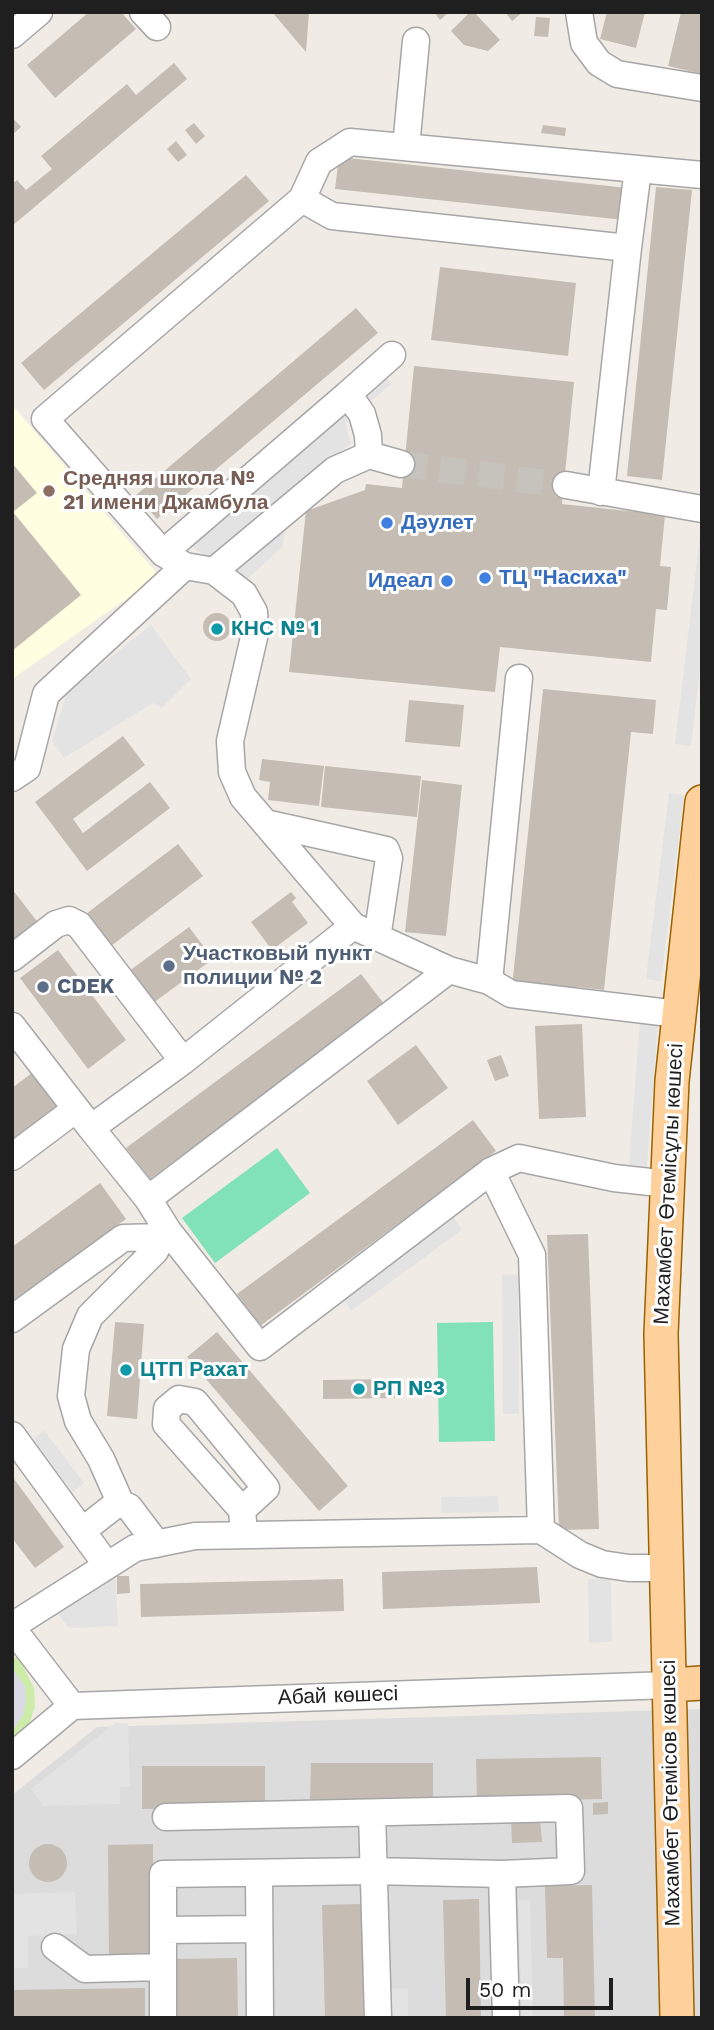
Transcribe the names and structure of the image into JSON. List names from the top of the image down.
{
  "streets": {
    "main road": ["Махамбет Өтемісұлы көшесі", "Абай көшесі", "Махамбет Өтемісов көшесі"]
  },
  "crossings": [
    ["Махамбет Өтемісұлы көшесі", "Махамбет Өтемісов көшесі"],
    ["Абай көшесі", "Махамбет Өтемісов көшесі"]
  ],
  "places": [
    "Средняя школа № 21 имени Джамбула",
    "Дәулет",
    "ТЦ \"Насиха\"",
    "Идеал",
    "КНС № 1",
    "Участковый пункт полиции № 2",
    "CDEK",
    "ЦТП Рахат",
    "РП №3"
  ],
  "scale_bar": "50 m"
}
